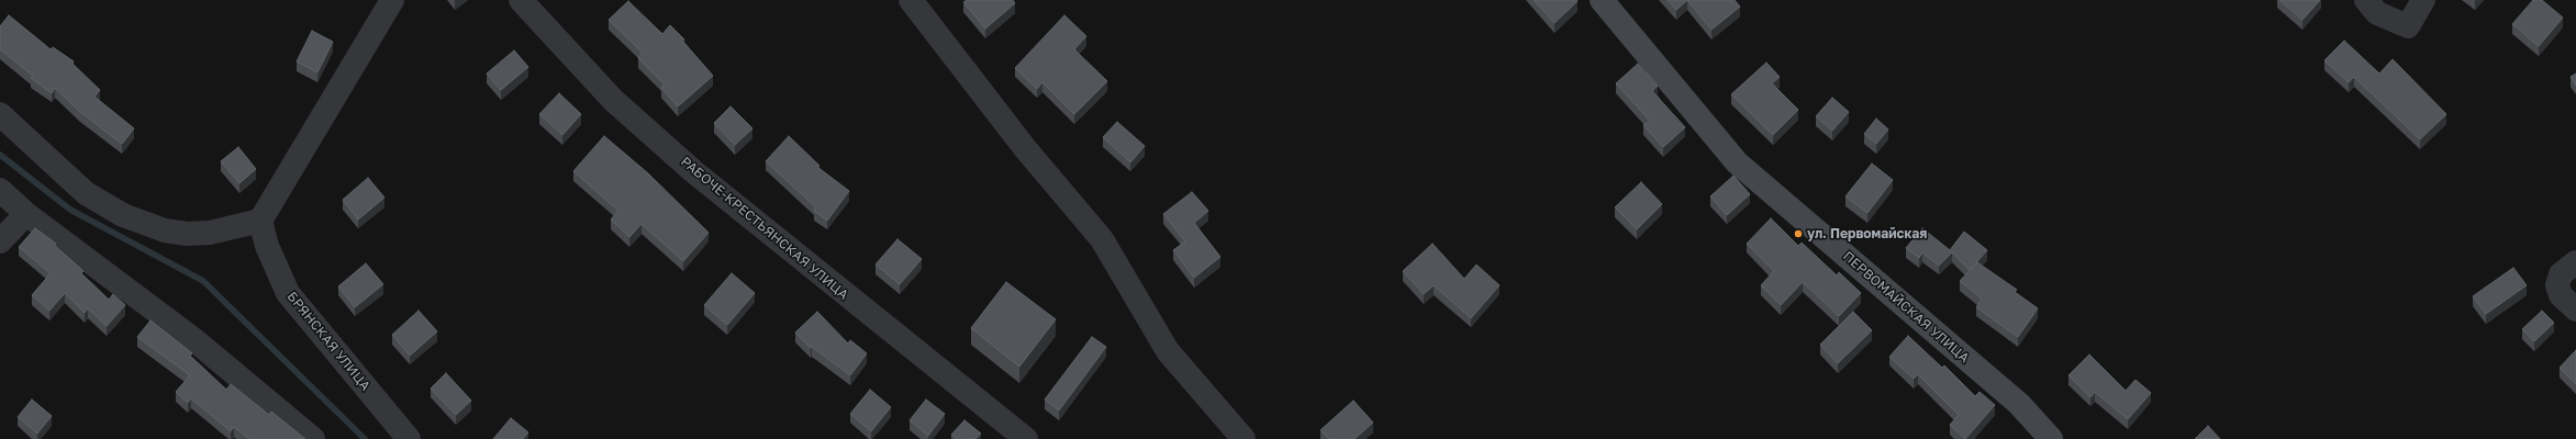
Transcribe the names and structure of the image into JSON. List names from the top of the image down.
{
  "streets": {
    "street": ["РАБОЧЕ-КРЕСТЬЯНСКАЯ УЛИЦА", "ПЕРВОМАЙСКАЯ УЛИЦА", "БРЯНСКАЯ УЛИЦА"]
  },
  "places": ["ул. Первомайская"]
}
